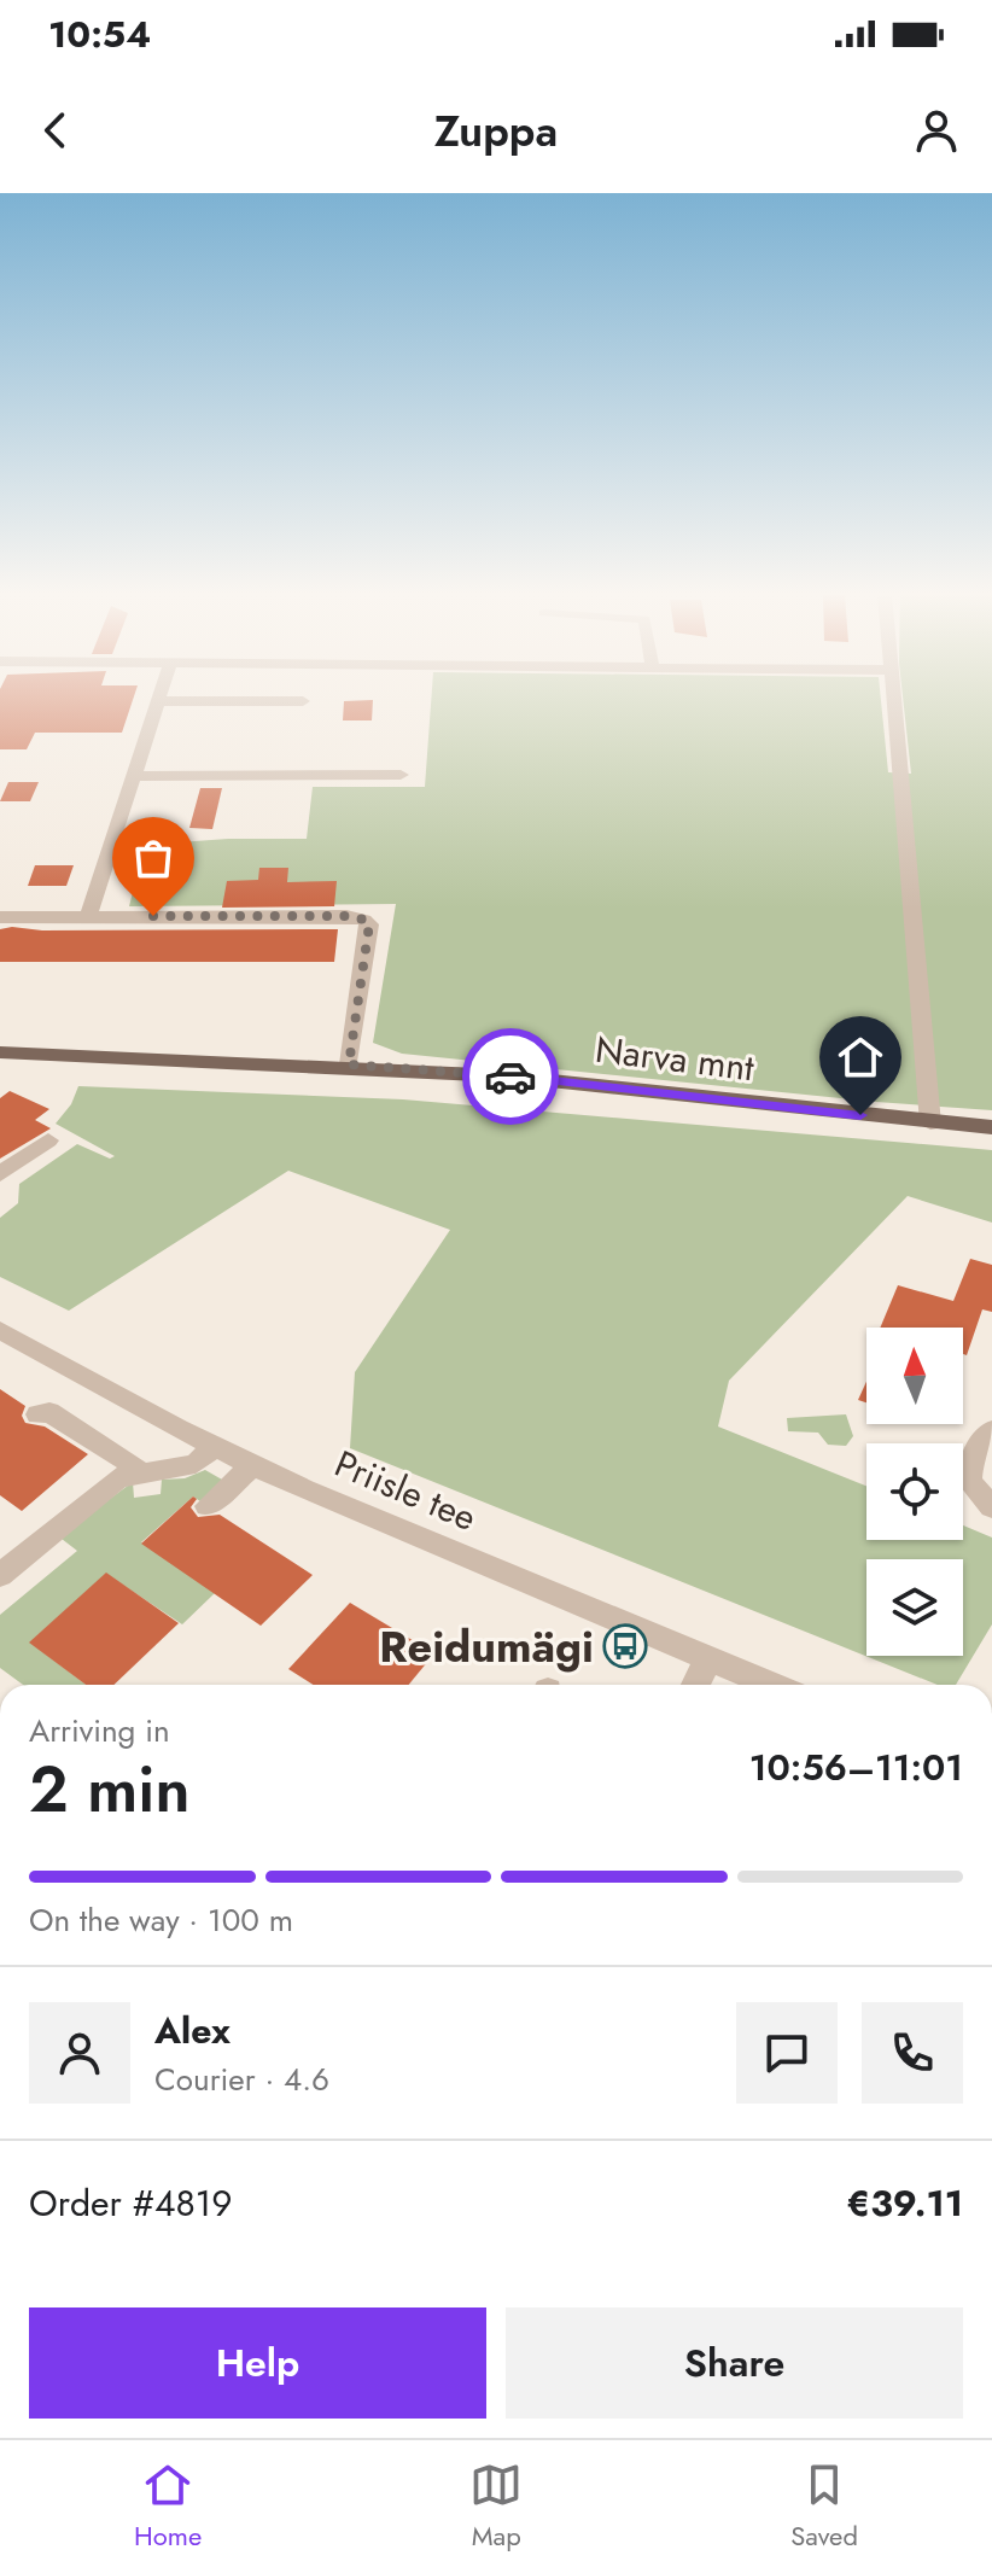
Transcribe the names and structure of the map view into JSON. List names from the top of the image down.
{
  "streets": {
    "main road": ["Narva mnt"],
    "street": ["Priisle tee"]
  },
  "places": {
    "bus stop": ["Reidumägi"]
  },
  "north": "top",
  "page": {
    "status": "10:54",
    "header": "Zuppa",
    "heading": ["2 min", "Arriving in", "10:56–11:01"],
    "panel": [
      "Alex",
      "Courier · 4.6",
      "Order #4819",
      "€39.11"
    ],
    "bar": "On the way · 100 m",
    "buttons": ["Help", "Share"],
    "tabs": ["Home", "Map", "Saved"]
  }
}
